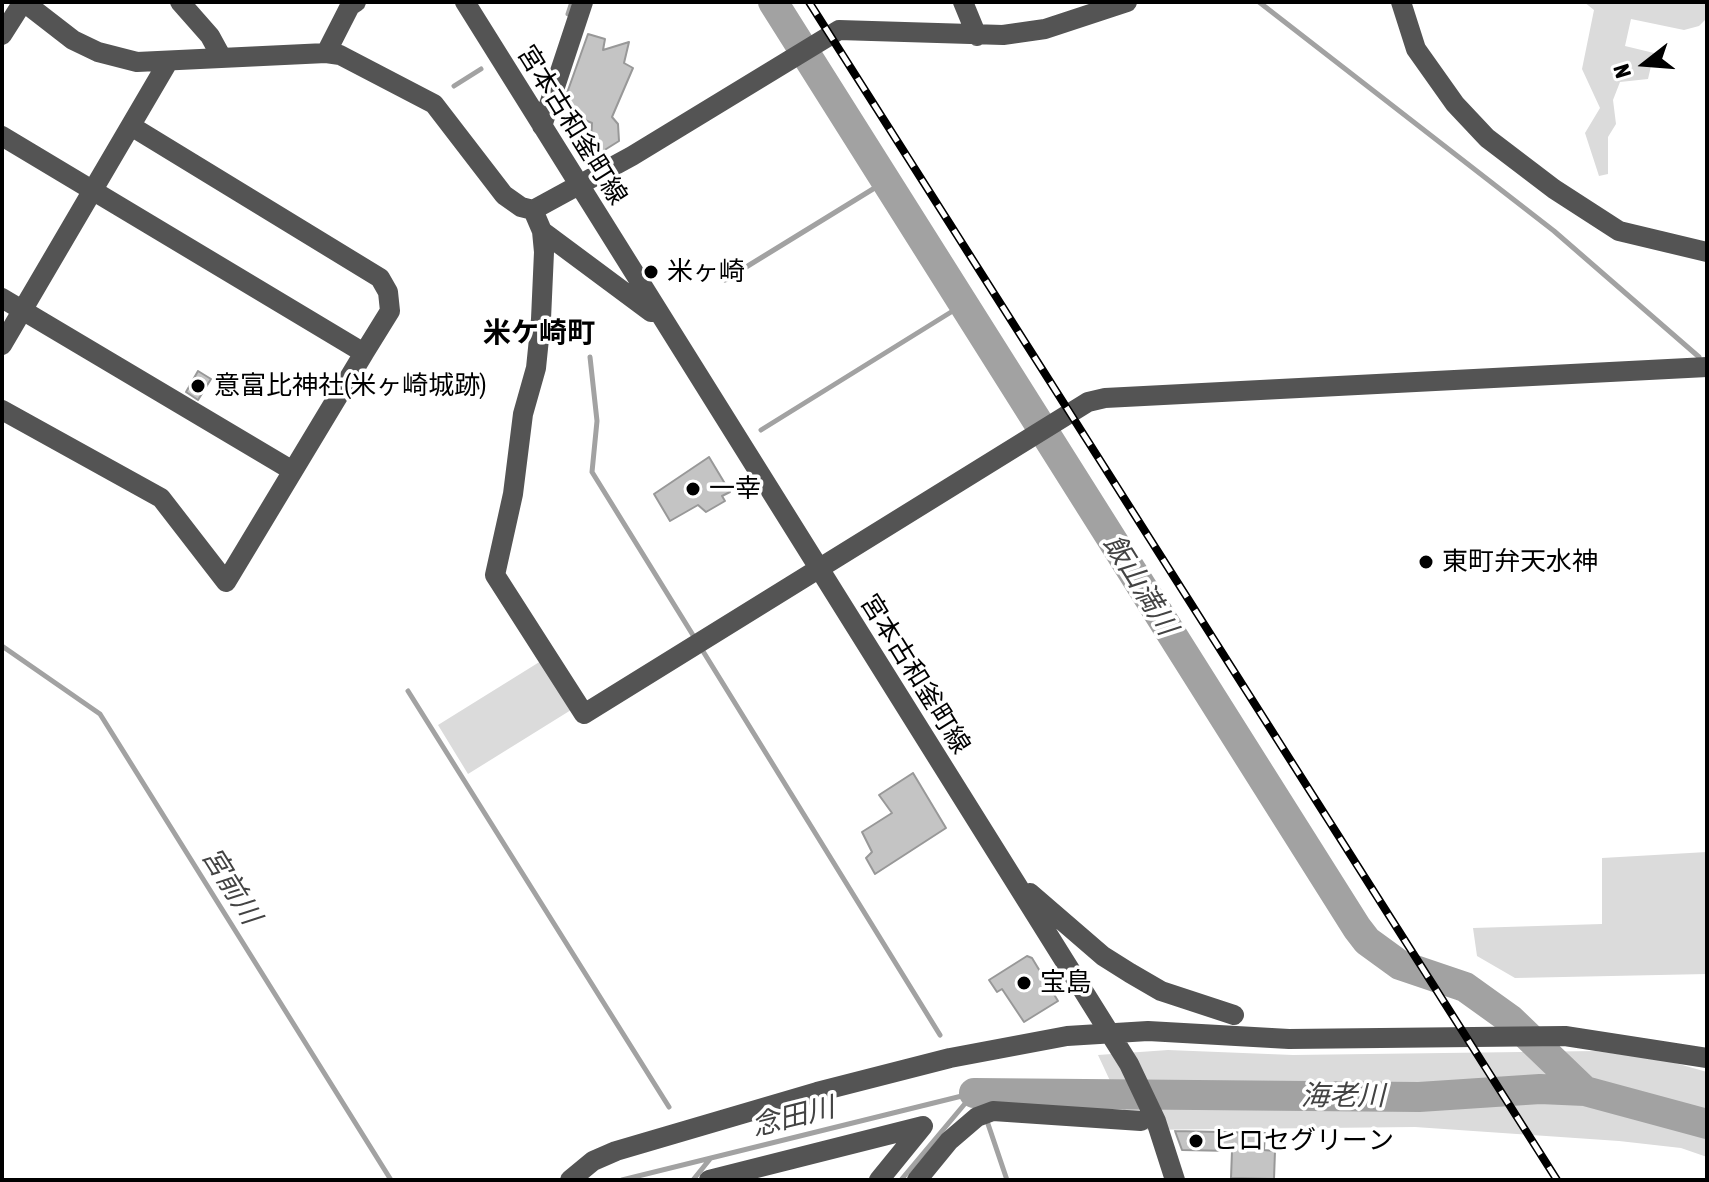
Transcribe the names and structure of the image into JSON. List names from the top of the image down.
{
  "streets": {
    "street": ["宮本古和釜町線"]
  },
  "districts": ["米ケ崎町"],
  "water": [
    "飯山満川",
    "宮前川",
    "海老川",
    "念田川"
  ],
  "places": [
    "米ヶ崎",
    "意富比神社(米ヶ崎城跡)",
    "一幸",
    "東町弁天水神",
    "宝島",
    "ヒロセグリーン"
  ],
  "north": "left"
}
